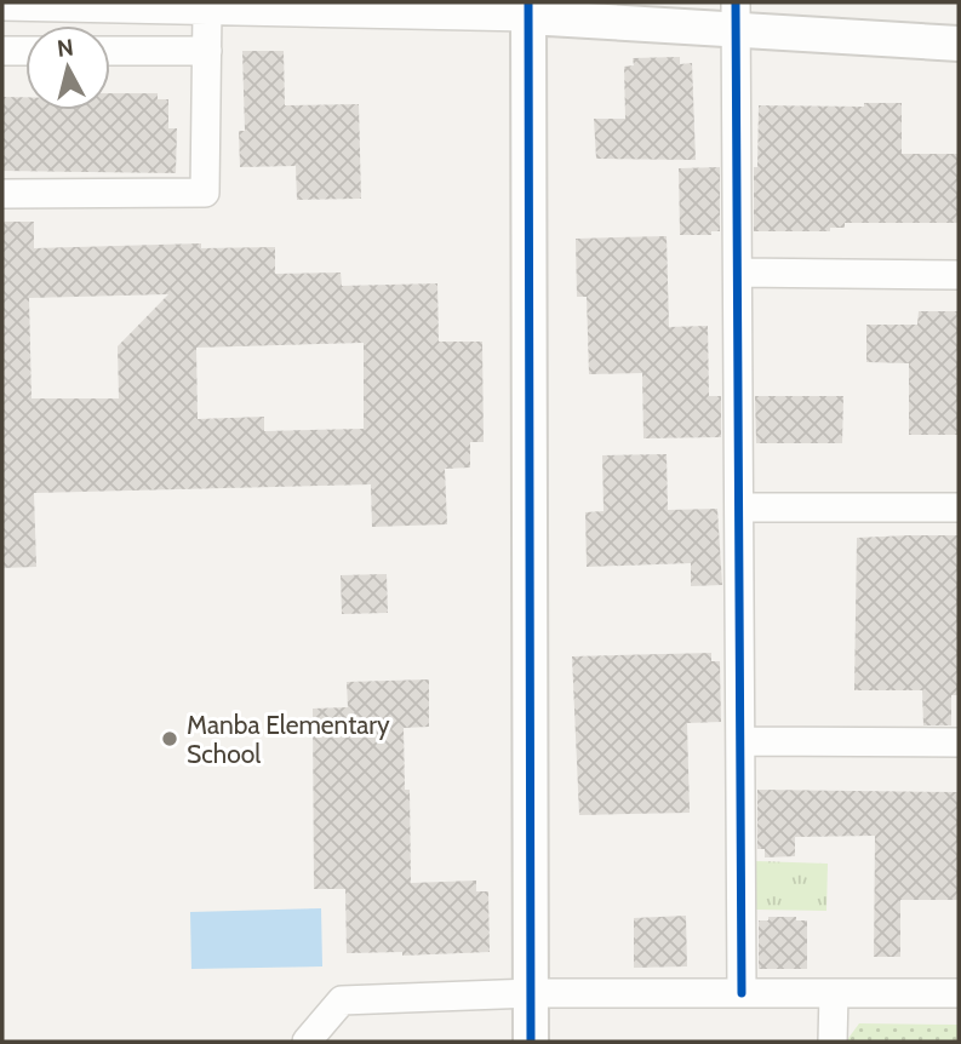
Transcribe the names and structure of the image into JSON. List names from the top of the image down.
{
  "places": ["Manba Elementary School"],
  "north": "top"
}
